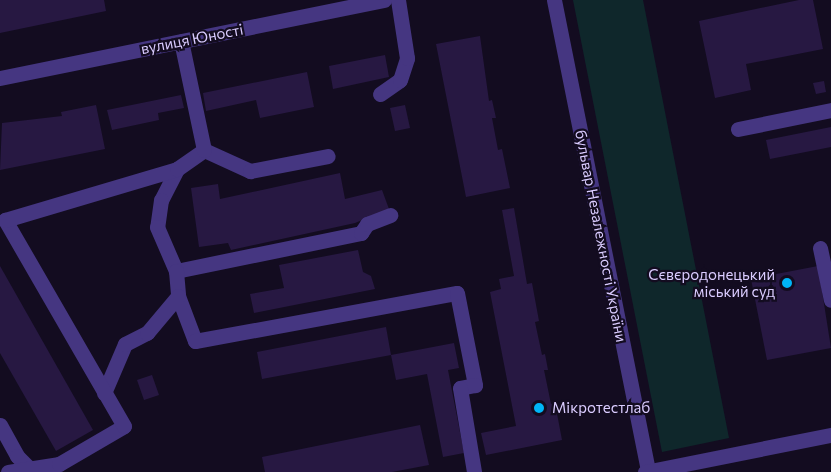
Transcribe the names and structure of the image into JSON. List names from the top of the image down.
{
  "streets": {
    "street": ["вулиця Юності", "бульвар Незалежності України"]
  },
  "places": ["Сєвєродонецький міський суд", "Мікротестлаб"]
}
